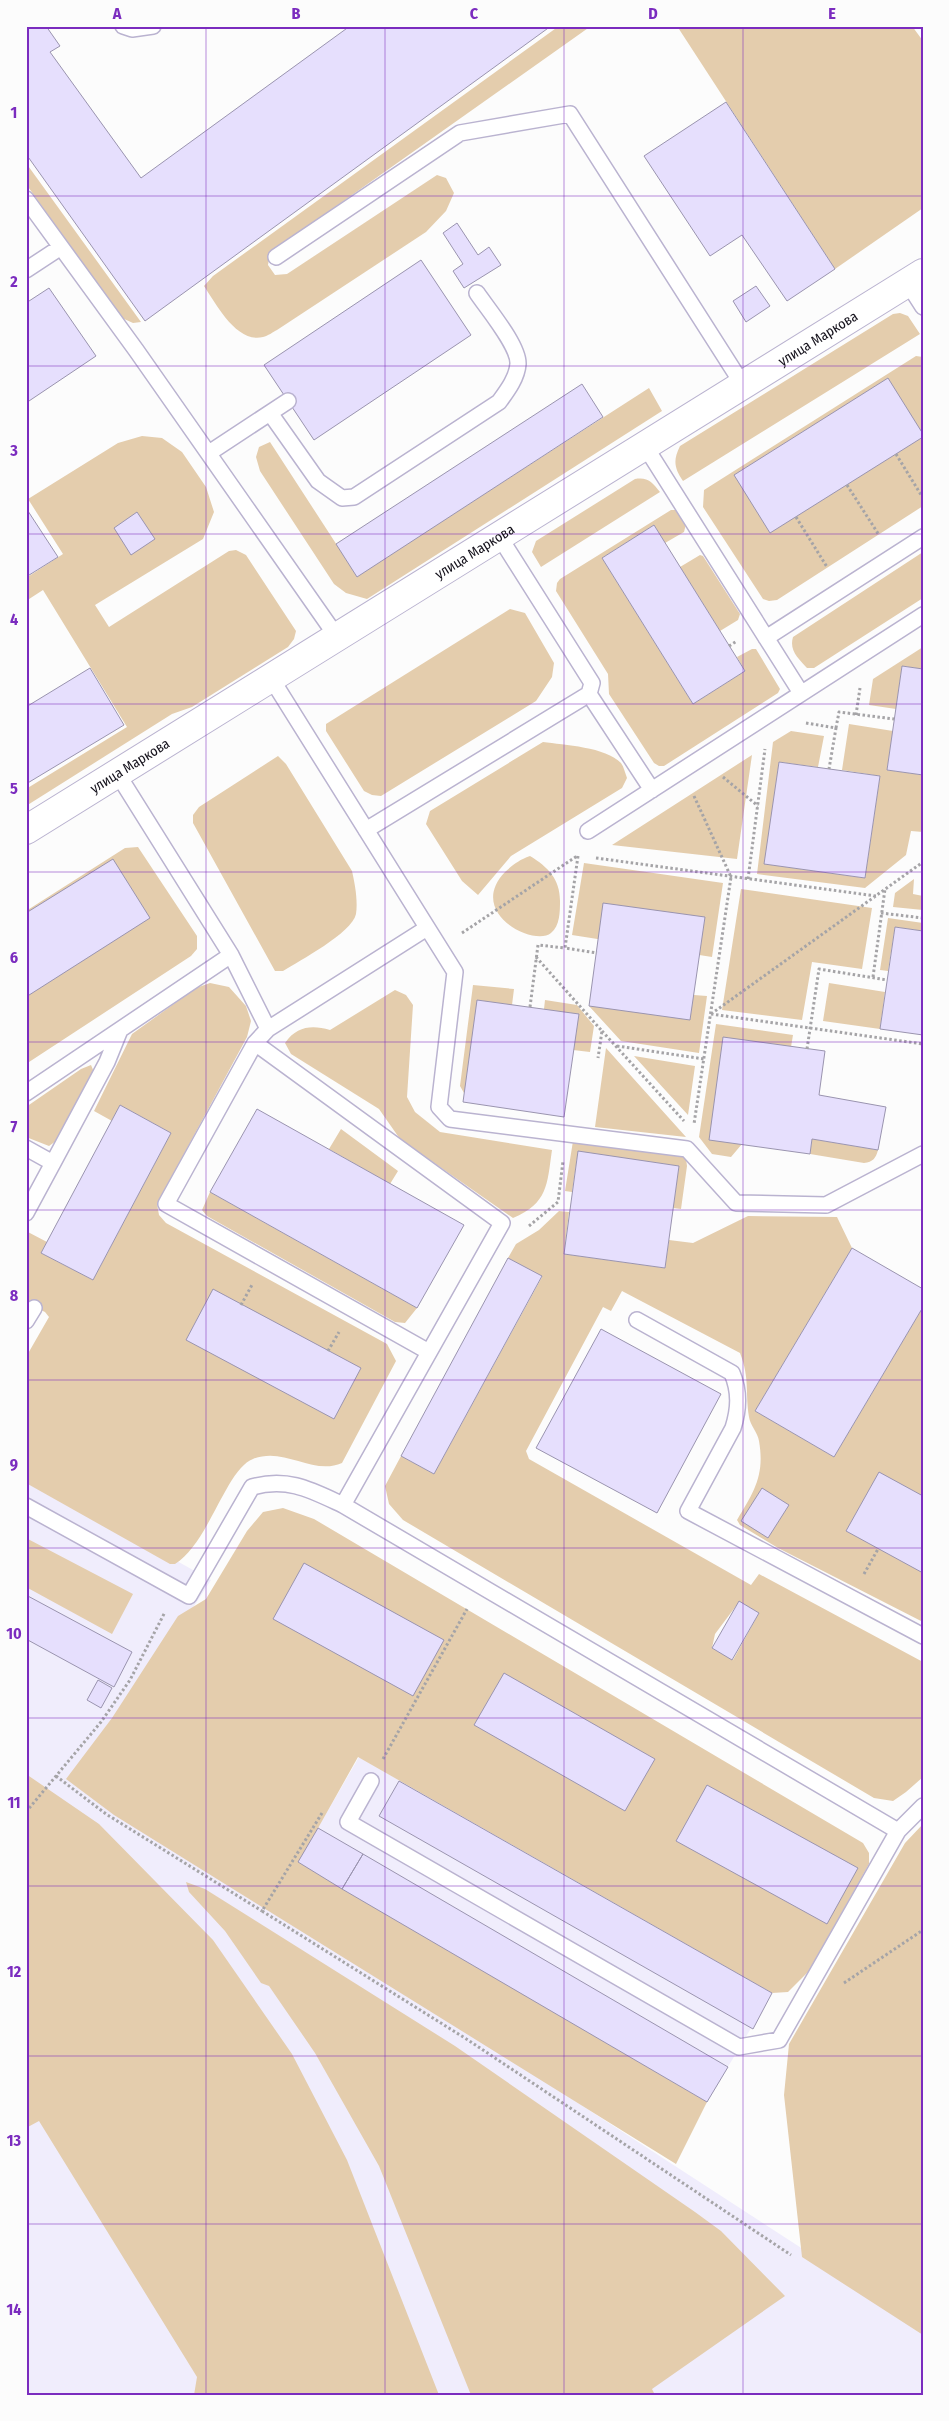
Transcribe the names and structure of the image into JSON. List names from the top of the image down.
{
  "streets": {
    "street": ["улица Маркова"]
  },
  "grid": {
    "columns": [
      "A",
      "B",
      "C",
      "D",
      "E"
    ],
    "rows": [
      "1",
      "2",
      "3",
      "4",
      "5",
      "6",
      "7",
      "8",
      "9",
      "10",
      "11",
      "12",
      "13",
      "14"
    ]
  }
}
